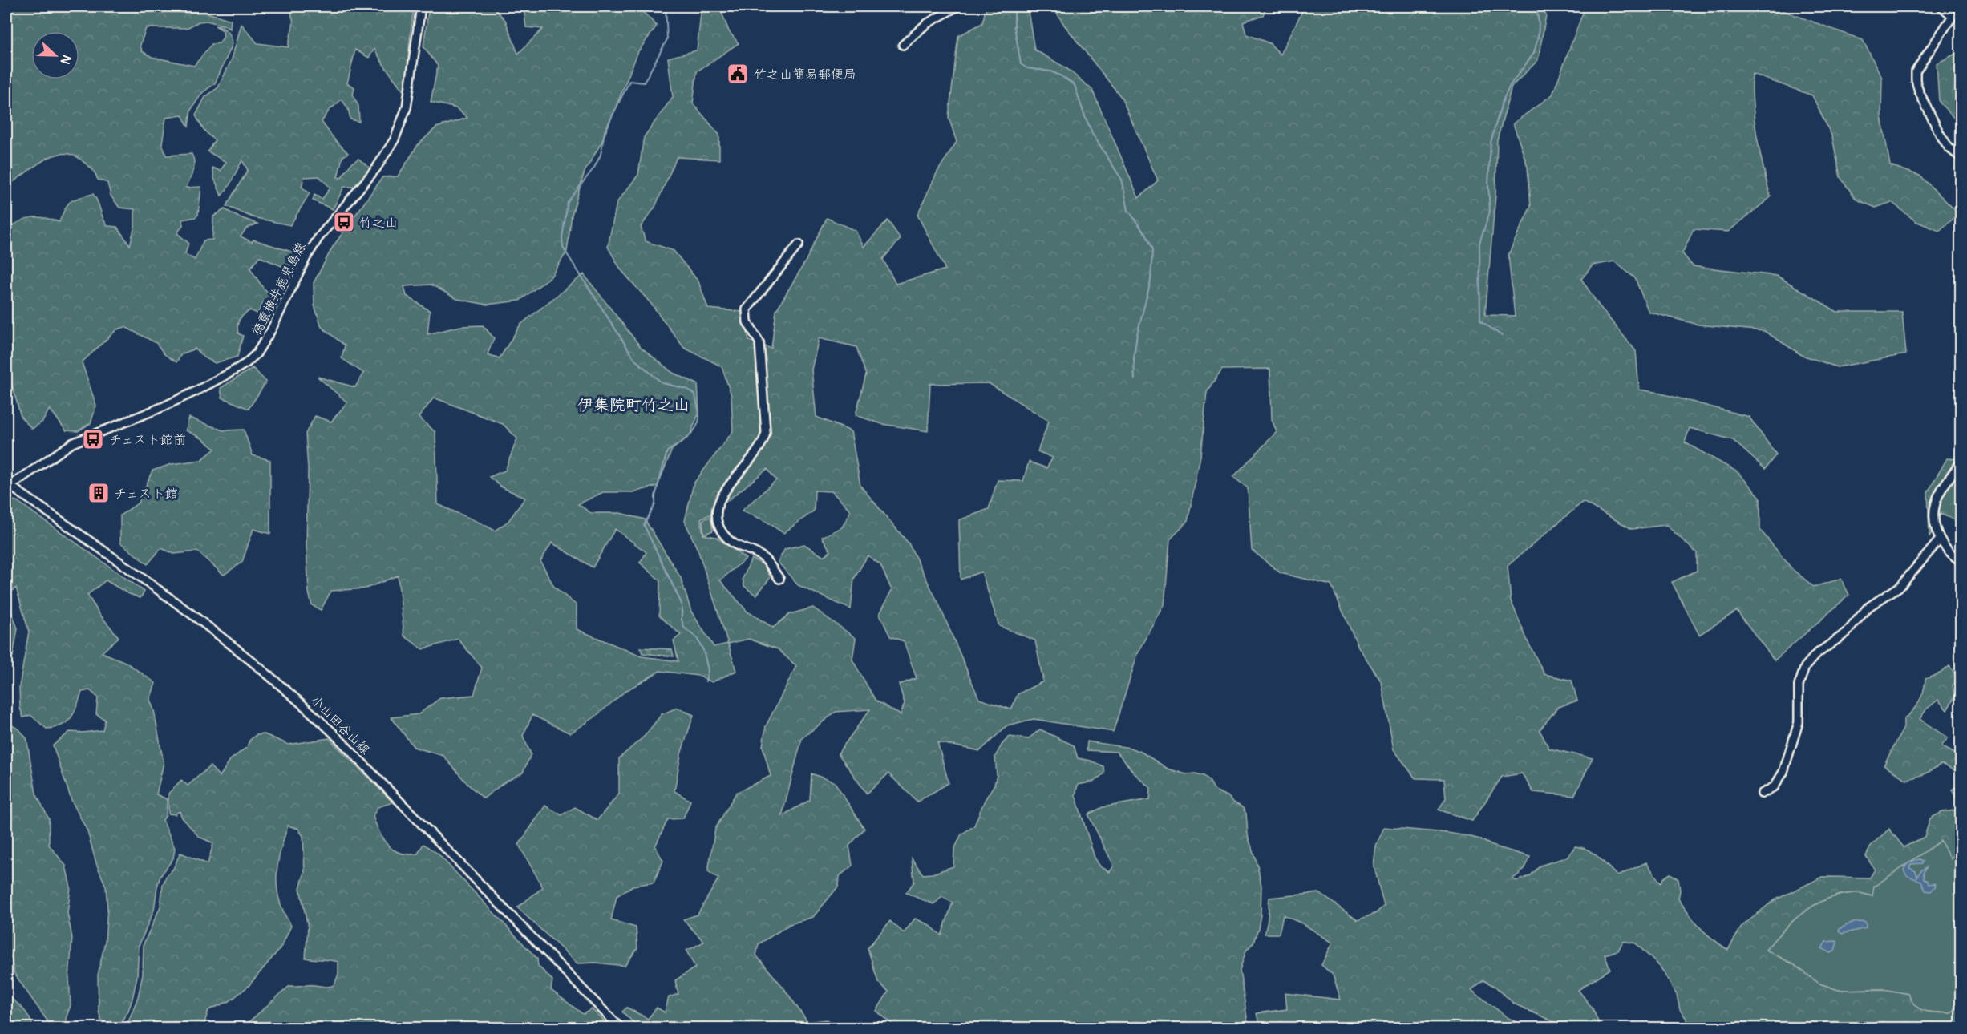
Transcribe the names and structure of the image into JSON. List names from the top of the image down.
{
  "streets": {
    "main road": ["徳重横井鹿児島線", "小山田谷山線"]
  },
  "crossings": [
    ["徳重横井鹿児島線", "小山田谷山線"]
  ],
  "districts": ["伊集院町竹之山"],
  "places": {
    "public building": ["竹之山簡易郵便局"],
    "bus stop": ["竹之山", "チェスト館前"],
    "building": ["チェスト館"]
  },
  "north": "right"
}
